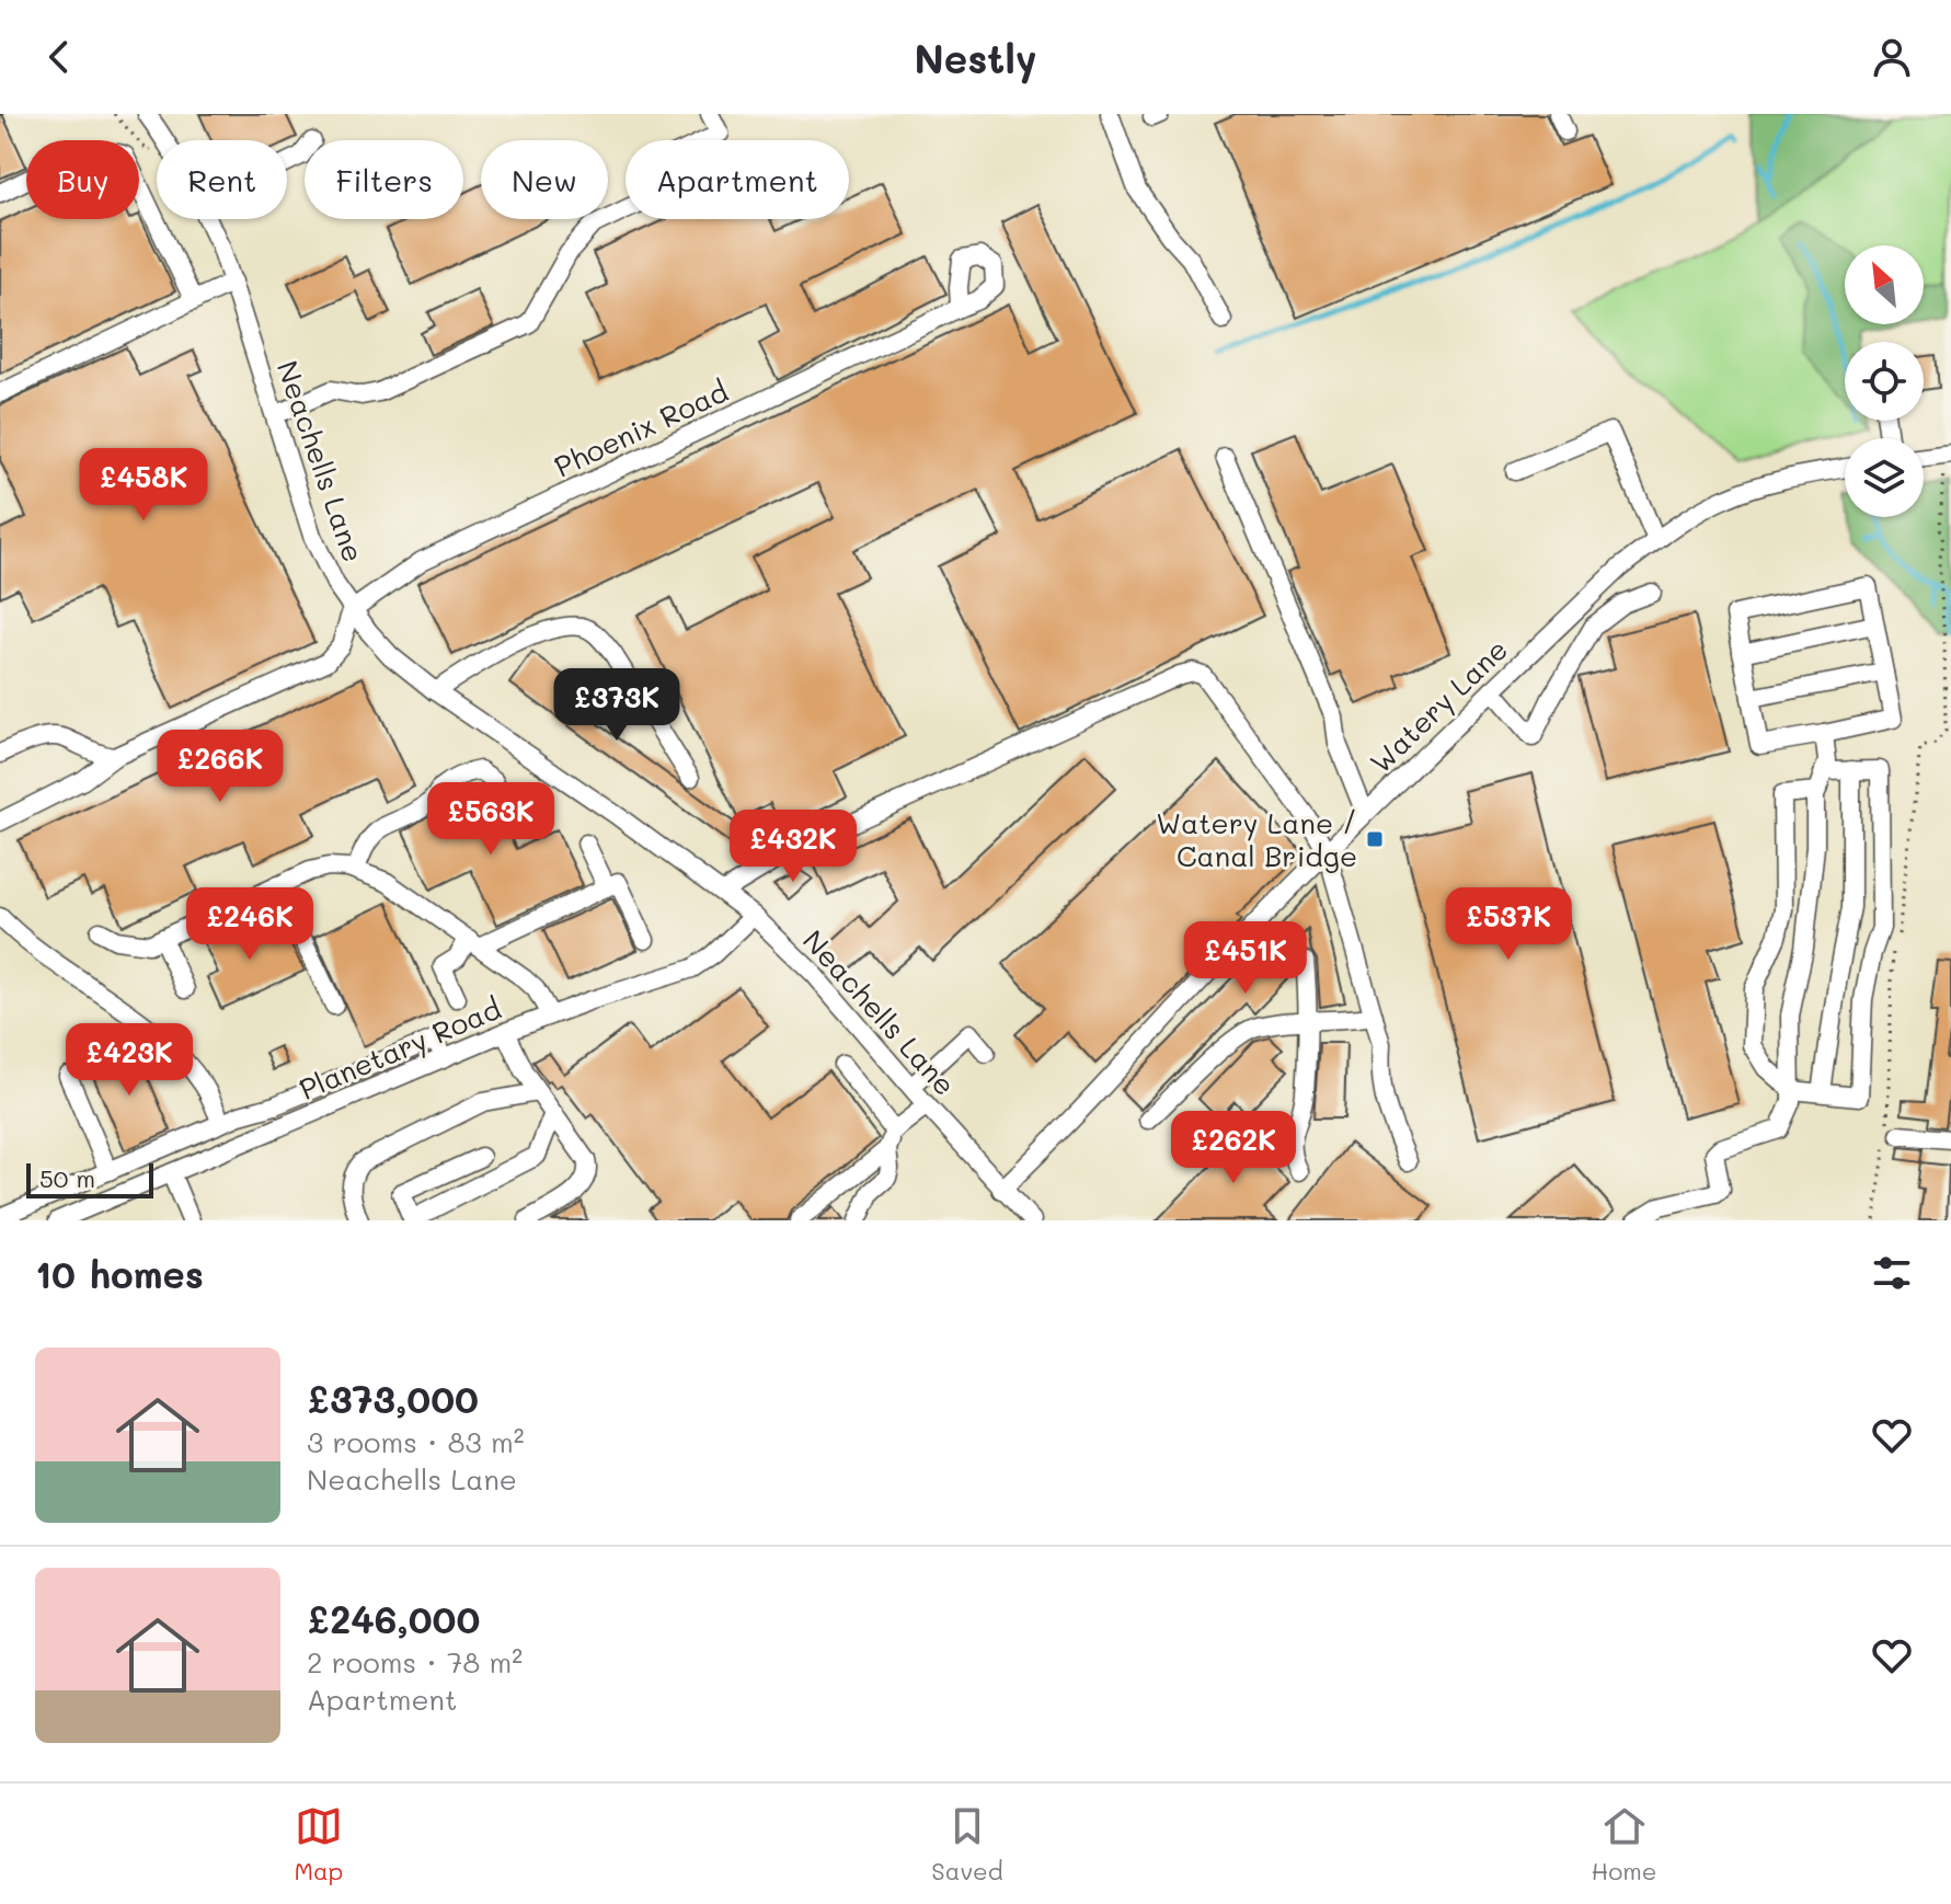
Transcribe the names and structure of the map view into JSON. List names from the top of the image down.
{
  "streets": {
    "street": [
      "Phoenix Road",
      "Neachells Lane",
      "Watery Lane",
      "Planetary Road"
    ]
  },
  "crossings": [
    ["Phoenix Road", "Neachells Lane"],
    ["Neachells Lane", "Watery Lane"],
    ["Neachells Lane", "Planetary Road"]
  ],
  "places": {
    "transit": ["Watery Lane / Canal Bridge"]
  },
  "scale_bar": "50 m",
  "north": "top left",
  "page": {
    "header": "Nestly",
    "chip": [
      "Buy",
      "Rent",
      "Filters",
      "New",
      "Apartment"
    ],
    "price": [
      "£458K",
      "£373K",
      "£266K",
      "£563K",
      "£432K",
      "£246K",
      "£537K",
      "£451K",
      "£423K",
      "£262K"
    ],
    "scale": "50 m",
    "heading": "10 homes",
    "list": [
      {
        "name": "£373,000",
        "note": "3 rooms · 83 m² · Neachells Lane"
      },
      {
        "name": "£246,000",
        "note": "2 rooms · 78 m² · Apartment"
      }
    ],
    "tabs": ["Map", "Saved", "Home"]
  }
}
